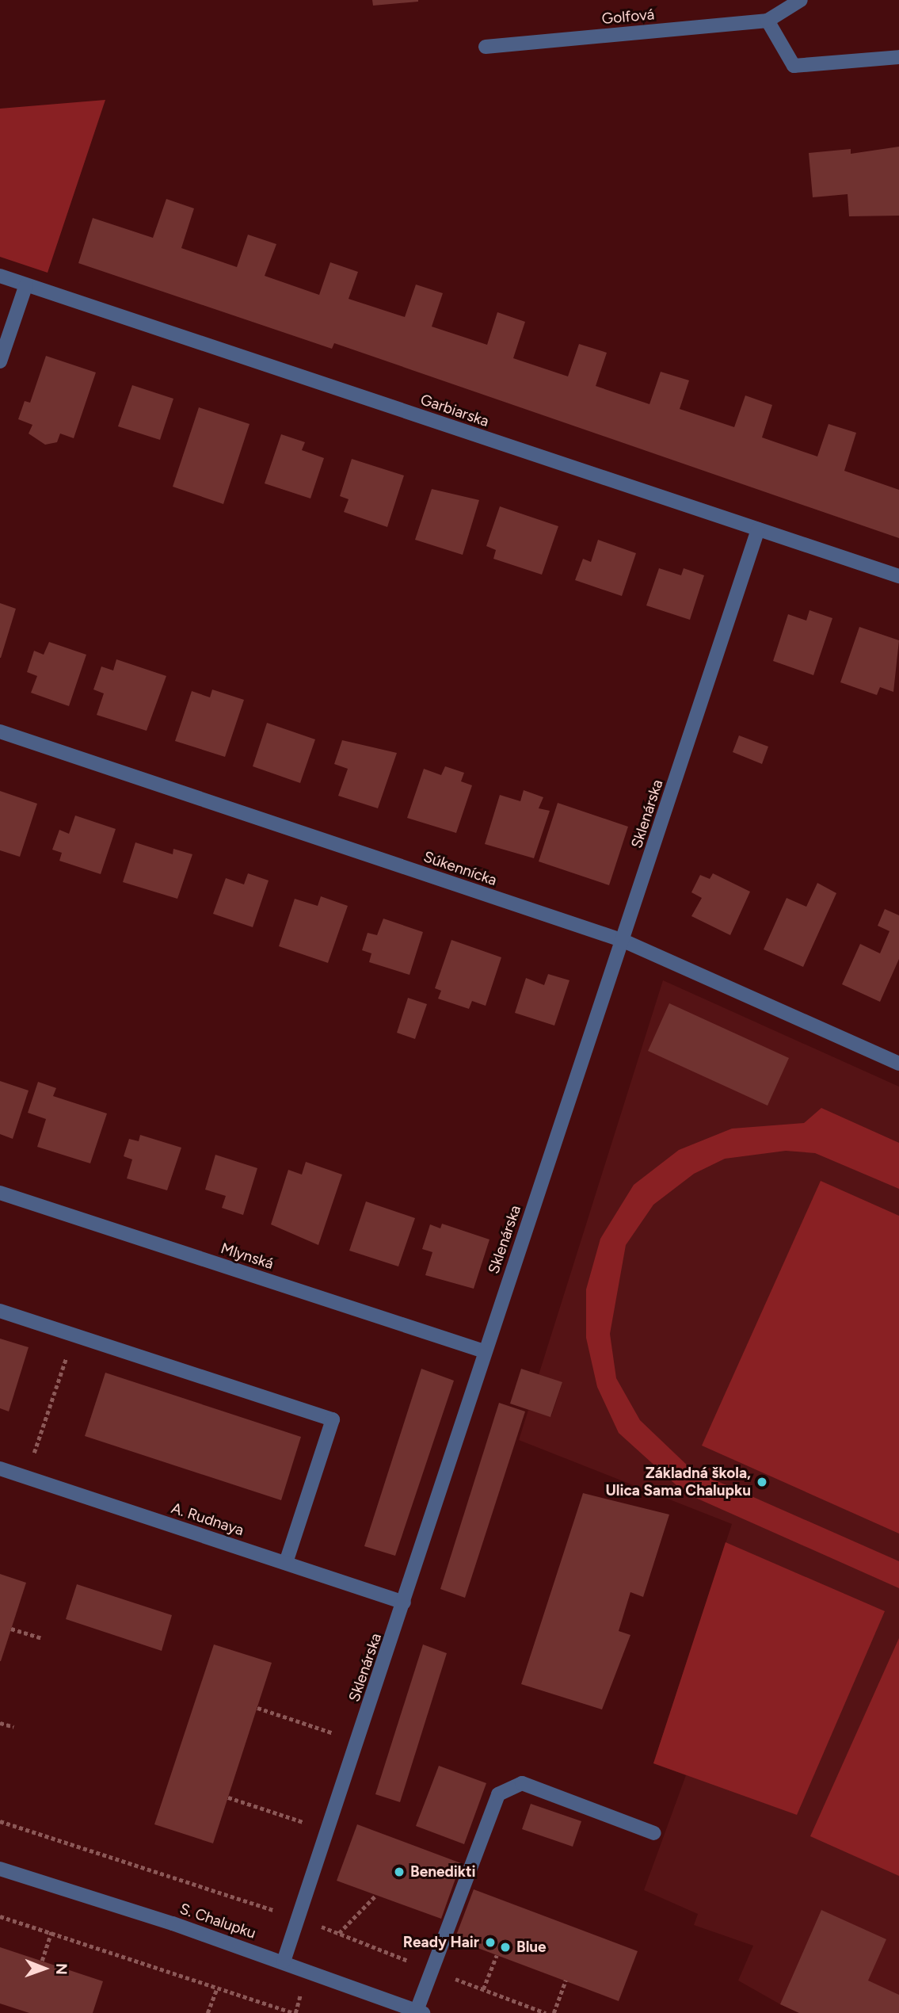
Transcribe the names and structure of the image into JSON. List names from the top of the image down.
{
  "streets": {
    "street": [
      "Golfová",
      "Garbiarska",
      "Sklenárska",
      "Súkennícka",
      "Mlynská",
      "A. Rudnaya",
      "S. Chalupku"
    ]
  },
  "crossings": [
    ["Garbiarska", "Sklenárska"],
    ["Sklenárska", "Súkennícka"],
    ["Sklenárska", "Mlynská"],
    ["Sklenárska", "A. Rudnaya"],
    ["Sklenárska", "S. Chalupku"]
  ],
  "places": [
    "Základná škola, Ulica Sama Chalupku",
    "Benedikti",
    "Ready Hair",
    "Blue"
  ],
  "north": "right"
}
